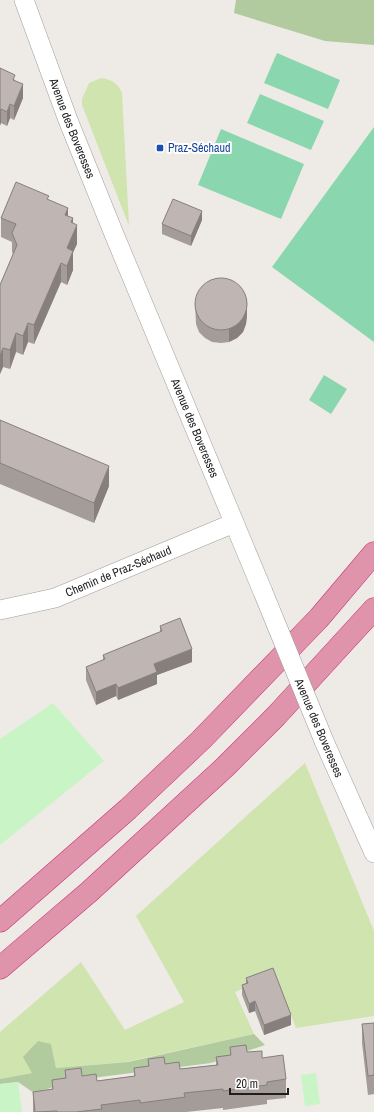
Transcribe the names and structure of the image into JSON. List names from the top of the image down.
{
  "streets": {
    "street": ["Avenue des Boveresses", "Chemin de Praz-Séchaud"]
  },
  "crossings": [
    ["Avenue des Boveresses", "Chemin de Praz-Séchaud"]
  ],
  "places": {
    "transit": ["Praz-Séchaud"]
  },
  "scale_bar": "20 m"
}
